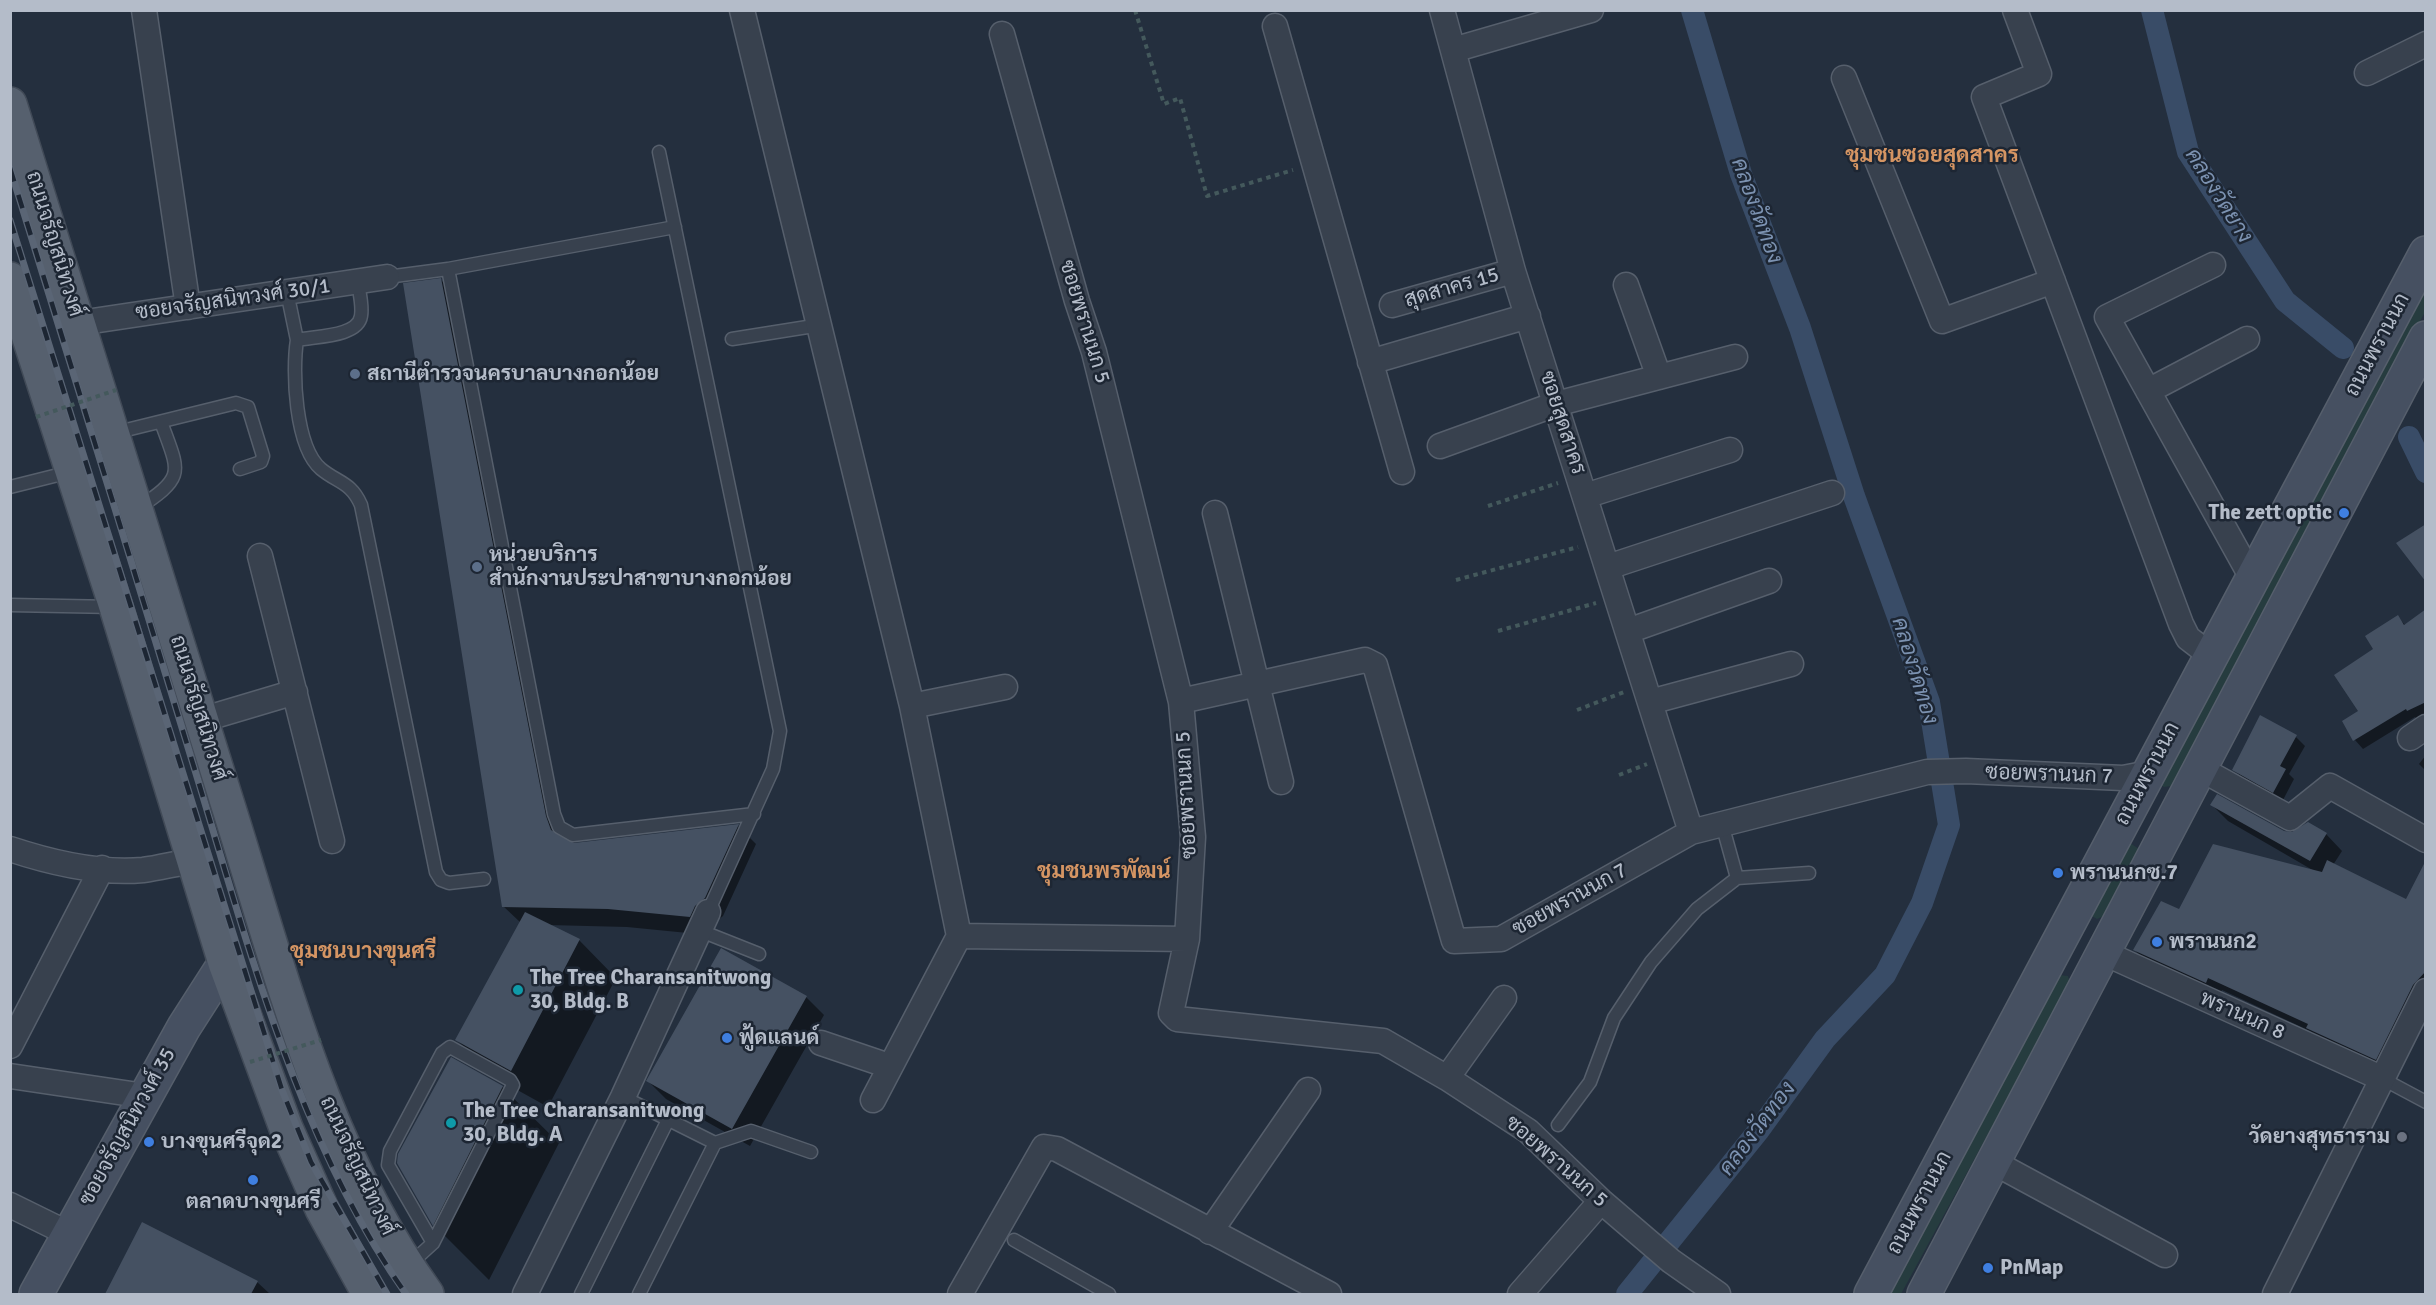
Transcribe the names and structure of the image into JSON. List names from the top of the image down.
{
  "streets": {
    "main road": ["ถนนจรัญสนิทวงศ์", "ถนนพรานนก", "ซอยจรัญสนิทวงศ์ 35"],
    "street": [
      "สุดสาคร 15",
      "ซอยจรัญสนิทวงศ์ 30/1",
      "ซอยพรานนก 5",
      "ซอยสุดสาคร",
      "ซอยพรานนก 7",
      "พรานนก 8"
    ]
  },
  "crossings": [
    ["ถนนจรัญสนิทวงศ์", "ซอยจรัญสนิทวงศ์ 30/1"],
    ["สุดสาคร 15", "ซอยสุดสาคร"],
    ["ถนนพรานนก", "ซอยพรานนก 7"],
    ["ถนนพรานนก", "พรานนก 8"],
    ["ซอยสุดสาคร", "ซอยพรานนก 7"]
  ],
  "districts": ["ชุมชนซอยสุดสาคร", "ชุมชนพรพัฒน์", "ชุมชนบางขุนศรี"],
  "water": ["คลองวัดยาง", "คลองวัดทอง"],
  "places": [
    "สถานีตำรวจนครบาลบางกอกน้อย",
    "The zett optic",
    "หน่วยบริการ สำนักงานประปาสาขาบางกอกน้อย",
    "พรานนกซ.7",
    "พรานนก2",
    "The Tree Charansanitwong 30, Bldg. B",
    "ฟู้ดแลนด์",
    "The Tree Charansanitwong 30, Bldg. A",
    "วัดยางสุทธาราม",
    "บางขุนศรีจุด2",
    "ตลาดบางขุนศรี",
    "PnMap"
  ]
}
